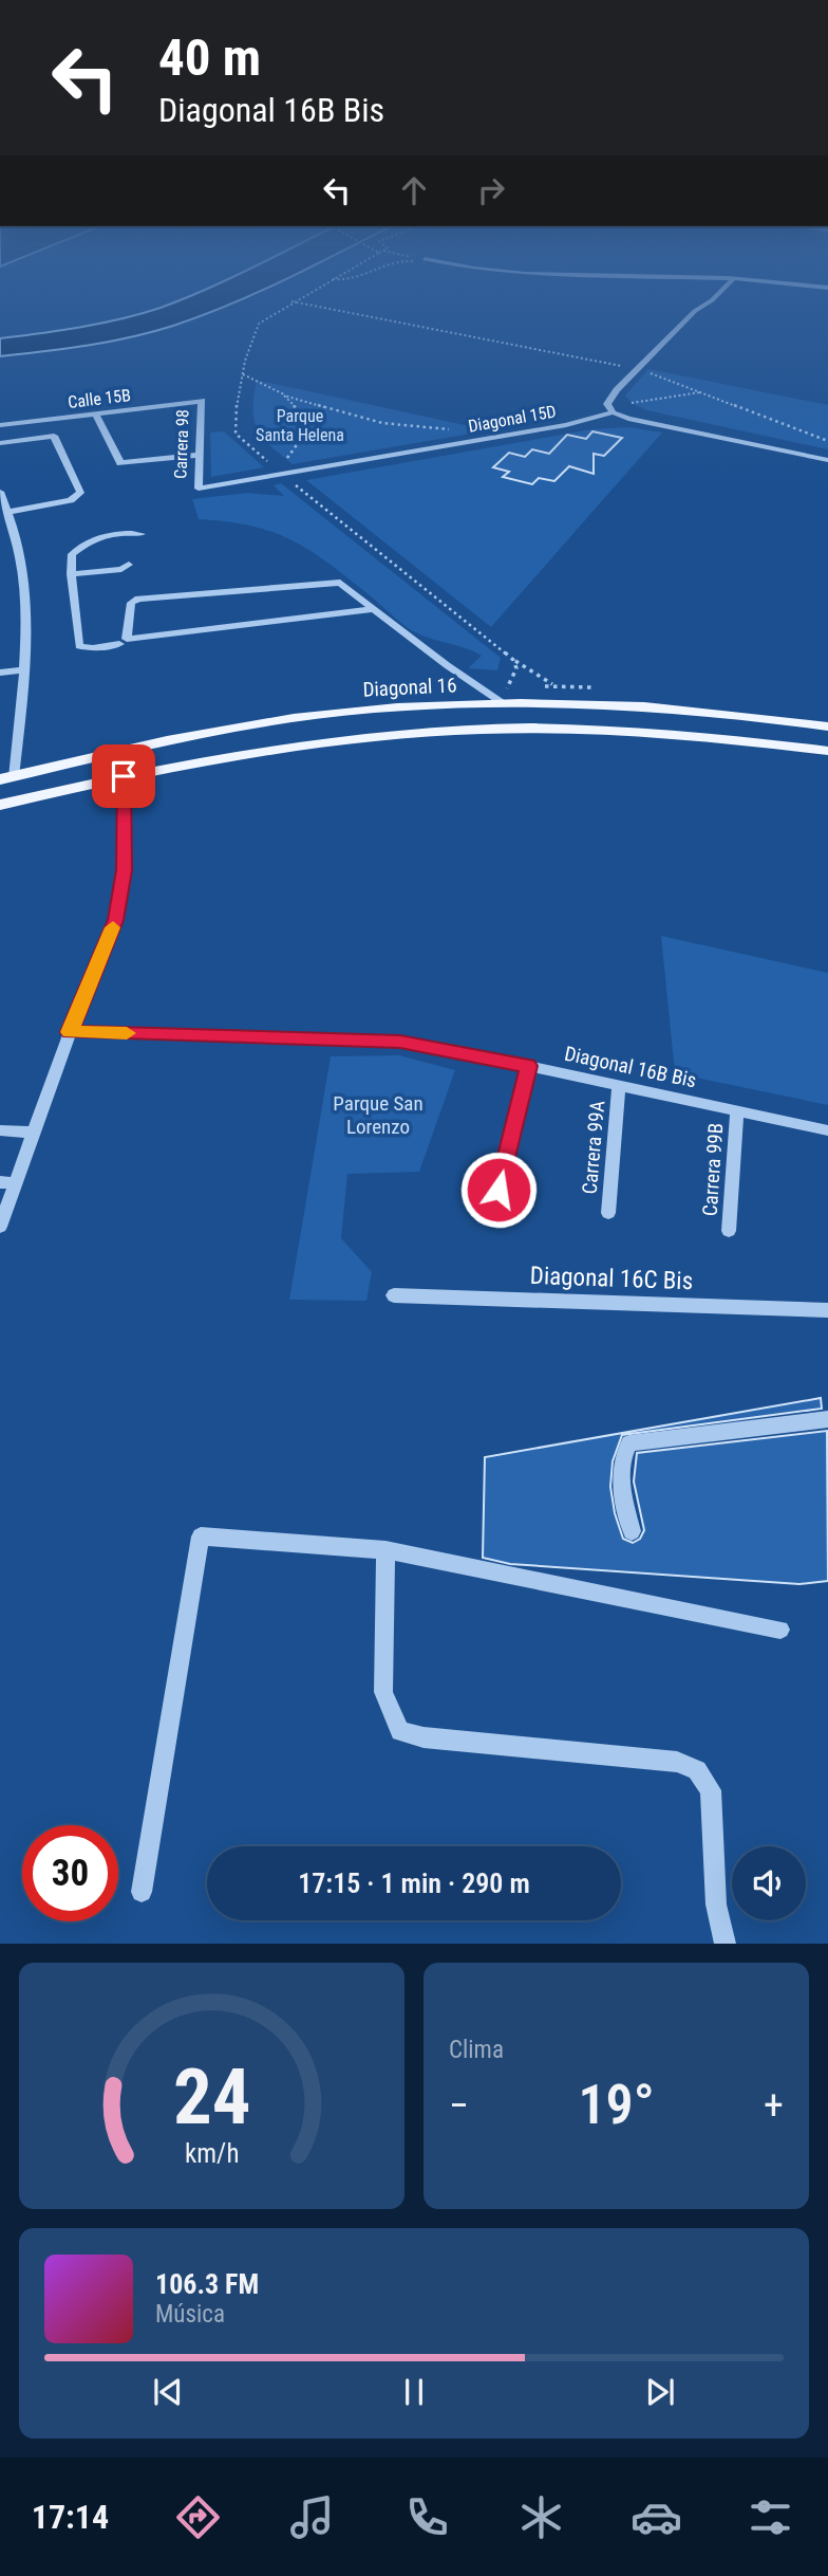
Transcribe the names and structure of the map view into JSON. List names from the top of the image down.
{
  "streets": {
    "main road": ["Diagonal 16"],
    "street": [
      "Calle 15B",
      "Diagonal 15D",
      "Carrera 98",
      "Diagonal 16B Bis",
      "Carrera 99A",
      "Carrera 99B",
      "Diagonal 16C Bis"
    ]
  },
  "crossings": [
    ["Calle 15B", "Carrera 98"],
    ["Diagonal 15D", "Carrera 98"],
    ["Diagonal 16B Bis", "Carrera 99A"],
    ["Diagonal 16B Bis", "Carrera 99B"]
  ],
  "parks": ["Parque Santa Helena", "Parque San Lorenzo"],
  "page": {
    "turn": ["40 m", "Diagonal 16B Bis"],
    "limit": "30",
    "trip": "17:15 · 1 min · 290 m",
    "tile": "Clima",
    "heat": ["−", "19°", "+"],
    "song": ["106.3 FM", "Música"],
    "tabs": "17:14",
    "gauge": ["24", "km/h"]
  }
}
